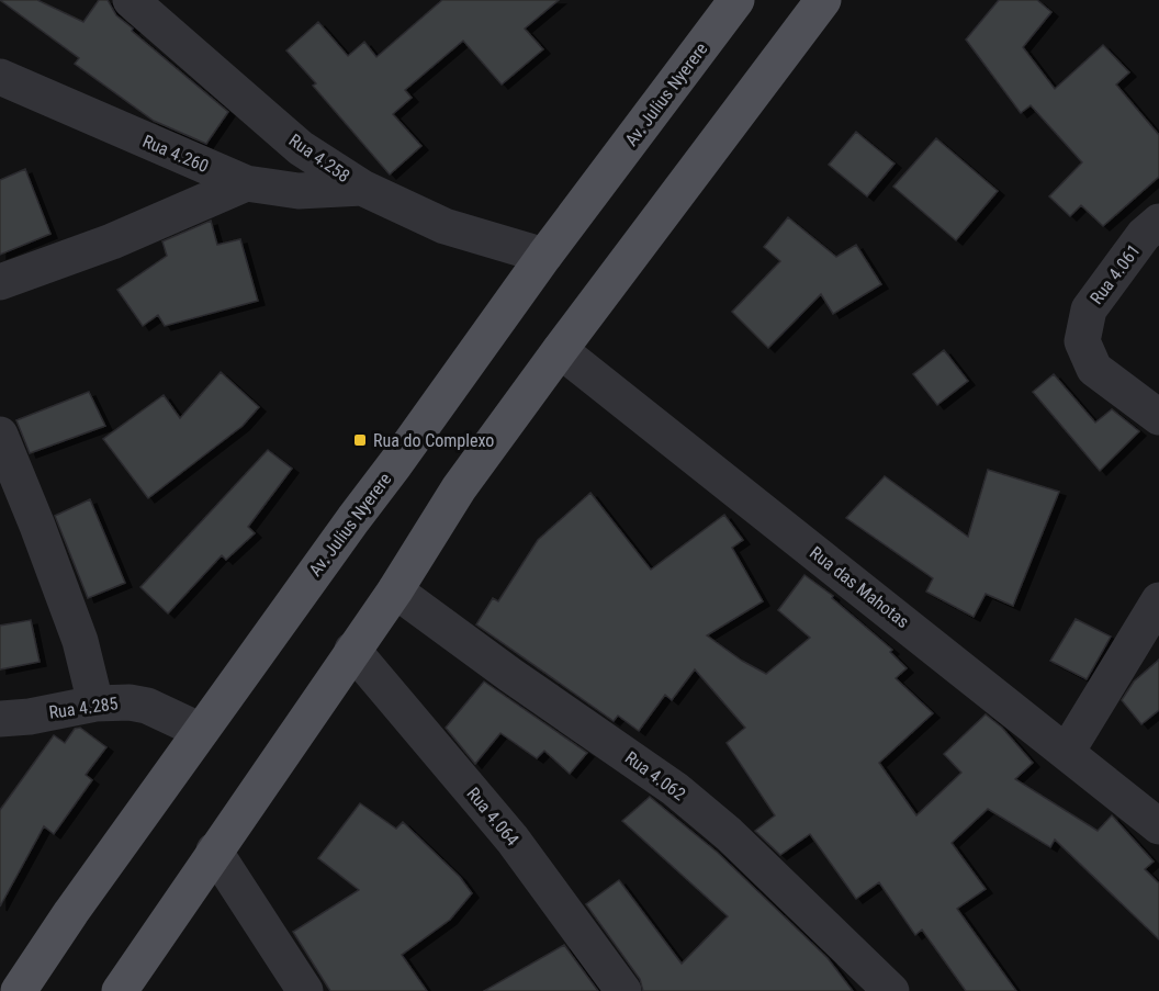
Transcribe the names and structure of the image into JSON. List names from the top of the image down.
{
  "streets": {
    "main road": ["Av. Julius Nyerere"],
    "street": [
      "Rua 4.260",
      "Rua 4.258",
      "Rua 4.061",
      "Rua das Mahotas",
      "Rua 4.285",
      "Rua 4.062",
      "Rua 4.064"
    ]
  },
  "crossings": [
    ["Av. Julius Nyerere", "Rua 4.258"],
    ["Av. Julius Nyerere", "Rua 4.285"],
    ["Rua 4.260", "Rua 4.258"]
  ],
  "places": {
    "transit": ["Rua do Complexo"]
  }
}
